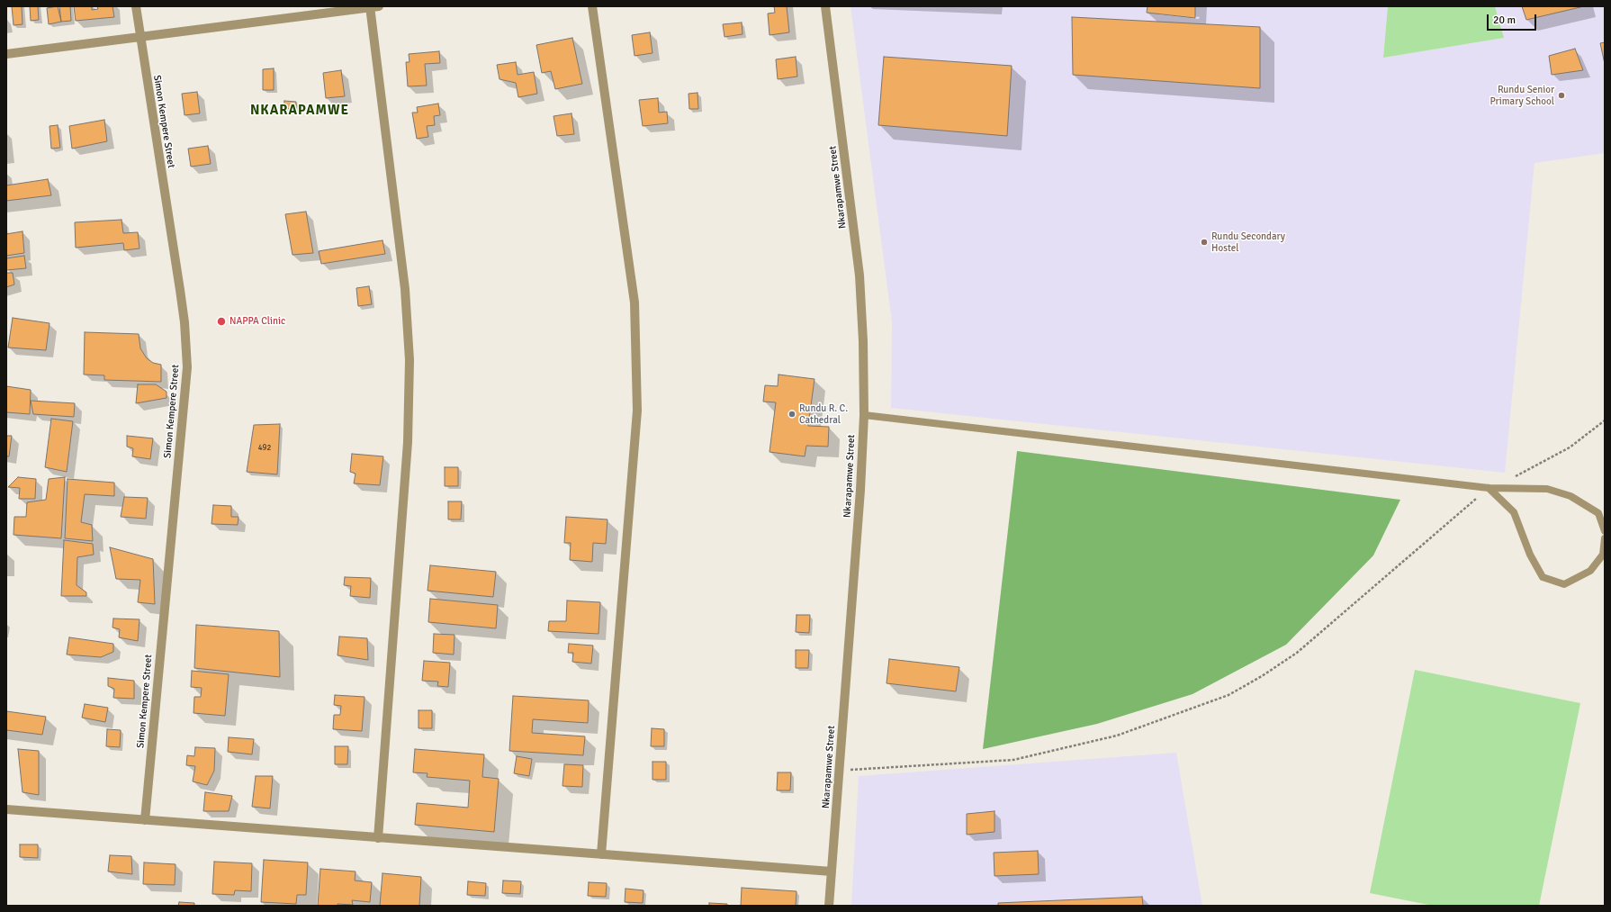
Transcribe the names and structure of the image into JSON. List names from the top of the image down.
{
  "streets": {
    "street": ["Simon Kempere Street", "Nkarapamwe Street"]
  },
  "districts": ["NKARAPAMWE"],
  "places": [
    "Rundu Senior Primary School",
    "Rundu Secondary Hostel",
    "NAPPA Clinic",
    "Rundu R. C. Cathedral"
  ],
  "house_numbers": ["492"],
  "scale_bar": "20 m"
}
